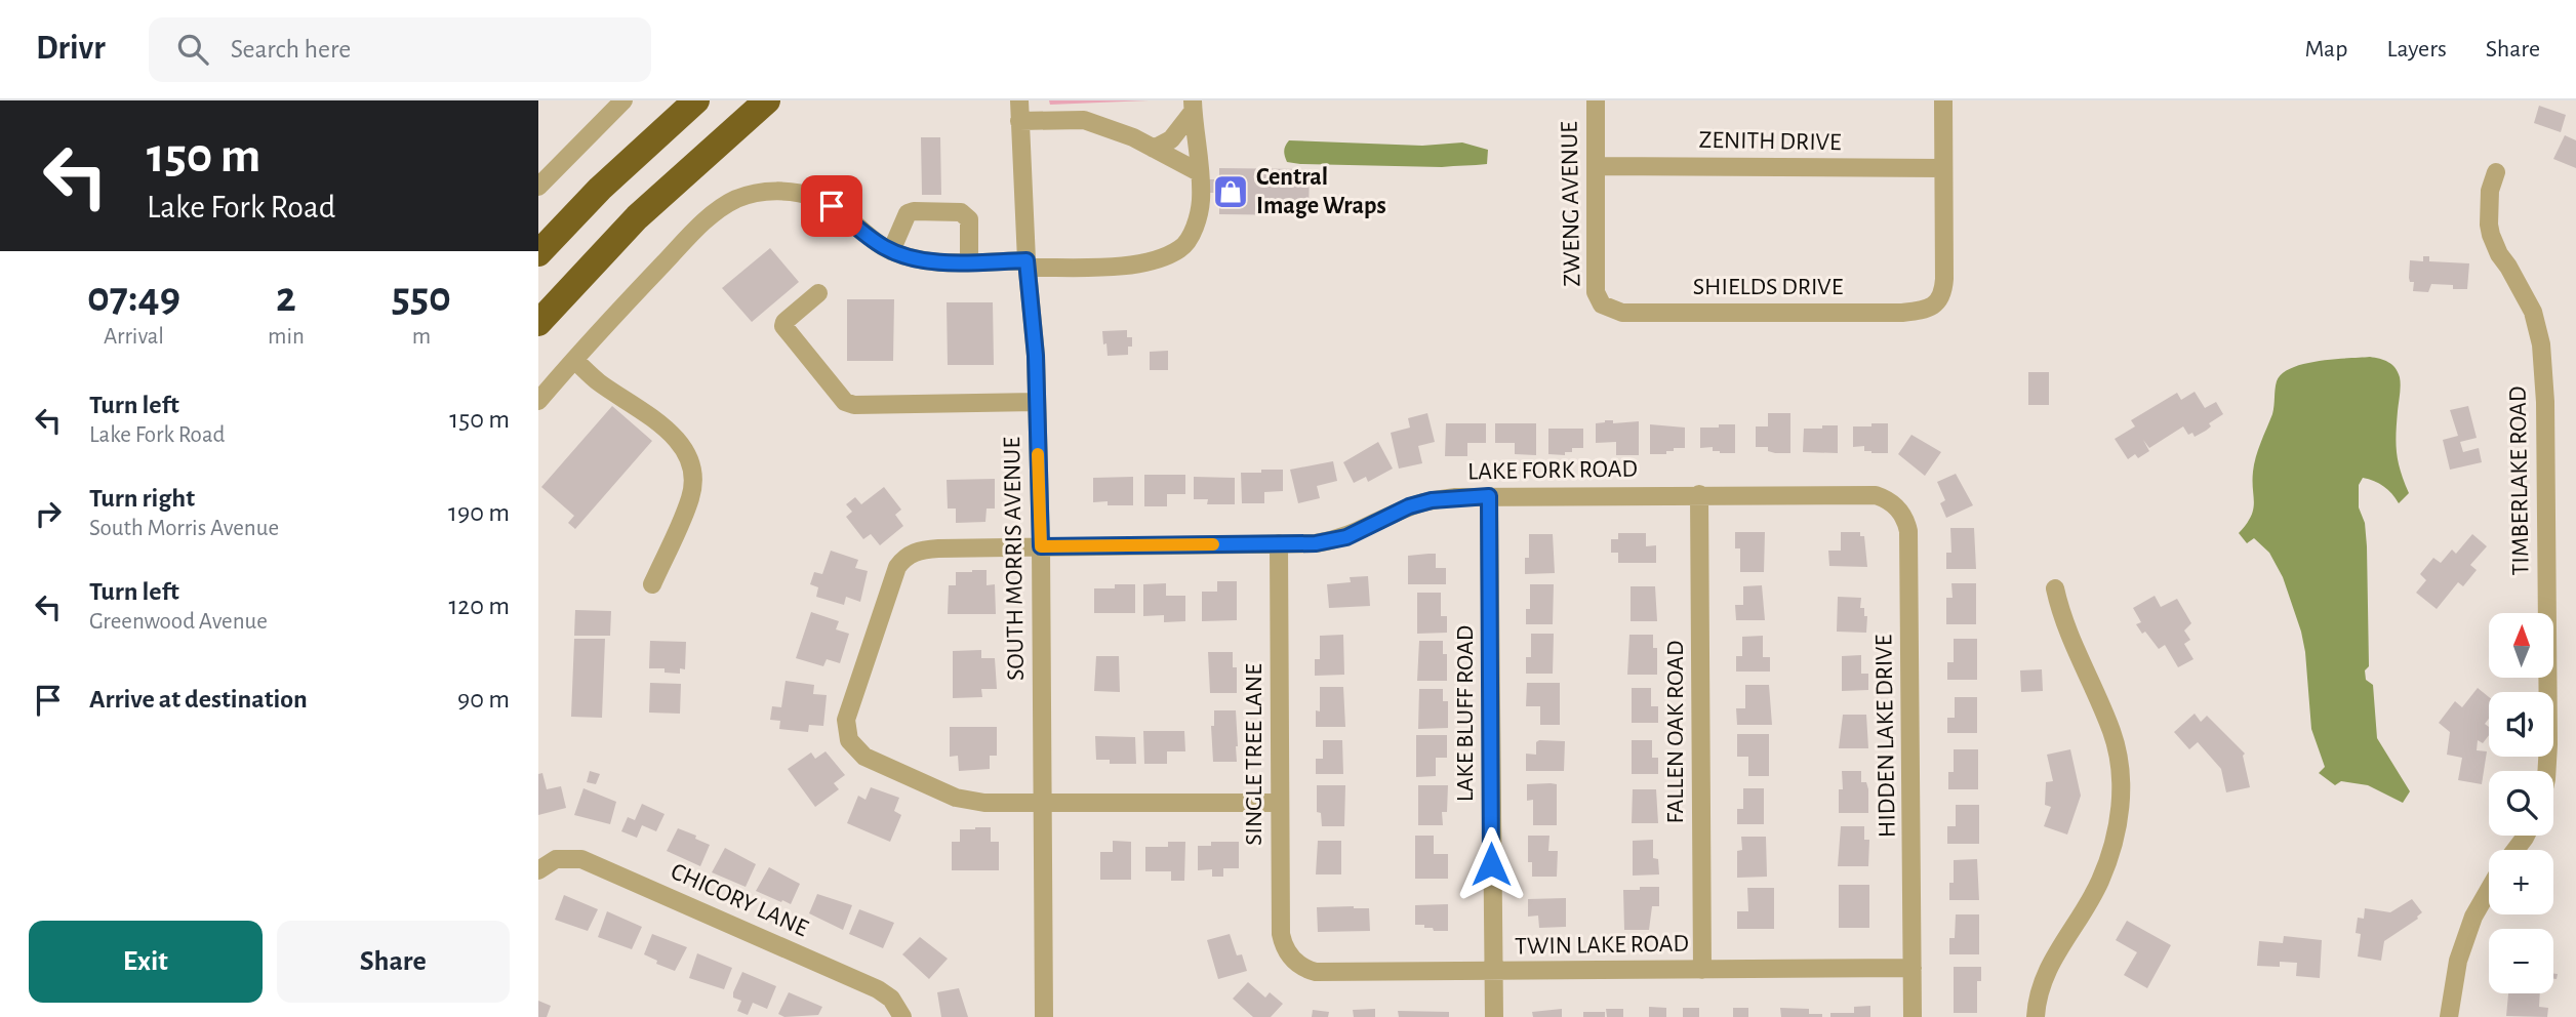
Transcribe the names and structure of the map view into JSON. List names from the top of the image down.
{
  "streets": {
    "street": [
      "ZENITH DRIVE",
      "ZWENG AVENUE",
      "SHIELDS DRIVE",
      "LAKE FORK ROAD",
      "TIMBERLAKE ROAD",
      "SOUTH MORRIS AVENUE",
      "LAKE BLUFF ROAD",
      "FALLEN OAK ROAD",
      "HIDDEN LAKE DRIVE",
      "SINGLE TREE LANE",
      "CHICORY LANE",
      "TWIN LAKE ROAD"
    ]
  },
  "crossings": [
    ["ZENITH DRIVE", "ZWENG AVENUE"],
    ["ZENITH DRIVE", "SHIELDS DRIVE"],
    ["ZWENG AVENUE", "SHIELDS DRIVE"],
    ["LAKE FORK ROAD", "SOUTH MORRIS AVENUE"],
    ["LAKE FORK ROAD", "LAKE BLUFF ROAD"],
    ["LAKE FORK ROAD", "FALLEN OAK ROAD"],
    ["LAKE FORK ROAD", "HIDDEN LAKE DRIVE"],
    ["LAKE FORK ROAD", "SINGLE TREE LANE"],
    ["LAKE BLUFF ROAD", "TWIN LAKE ROAD"],
    ["FALLEN OAK ROAD", "TWIN LAKE ROAD"],
    ["HIDDEN LAKE DRIVE", "TWIN LAKE ROAD"],
    ["SINGLE TREE LANE", "TWIN LAKE ROAD"]
  ],
  "places": {
    "shop": ["Central Image Wraps"]
  },
  "north": "top",
  "page": {
    "header": "Drivr",
    "search": "Search here",
    "nav": ["Map", "Layers", "Share"],
    "turn": ["150 m", "Lake Fork Road"],
    "eta": [
      "07:49",
      "Arrival",
      "2",
      "min",
      "550",
      "m"
    ],
    "list": [
      {
        "name": "Turn left",
        "note": "Lake Fork Road",
        "value": "150 m"
      },
      {
        "name": "Turn right",
        "note": "South Morris Avenue",
        "value": "190 m"
      },
      {
        "name": "Turn left",
        "note": "Greenwood Avenue",
        "value": "120 m"
      },
      {
        "name": "Arrive at destination",
        "value": "90 m"
      }
    ],
    "map_buttons": ["+", "−"],
    "buttons": ["Exit", "Share"]
  }
}
